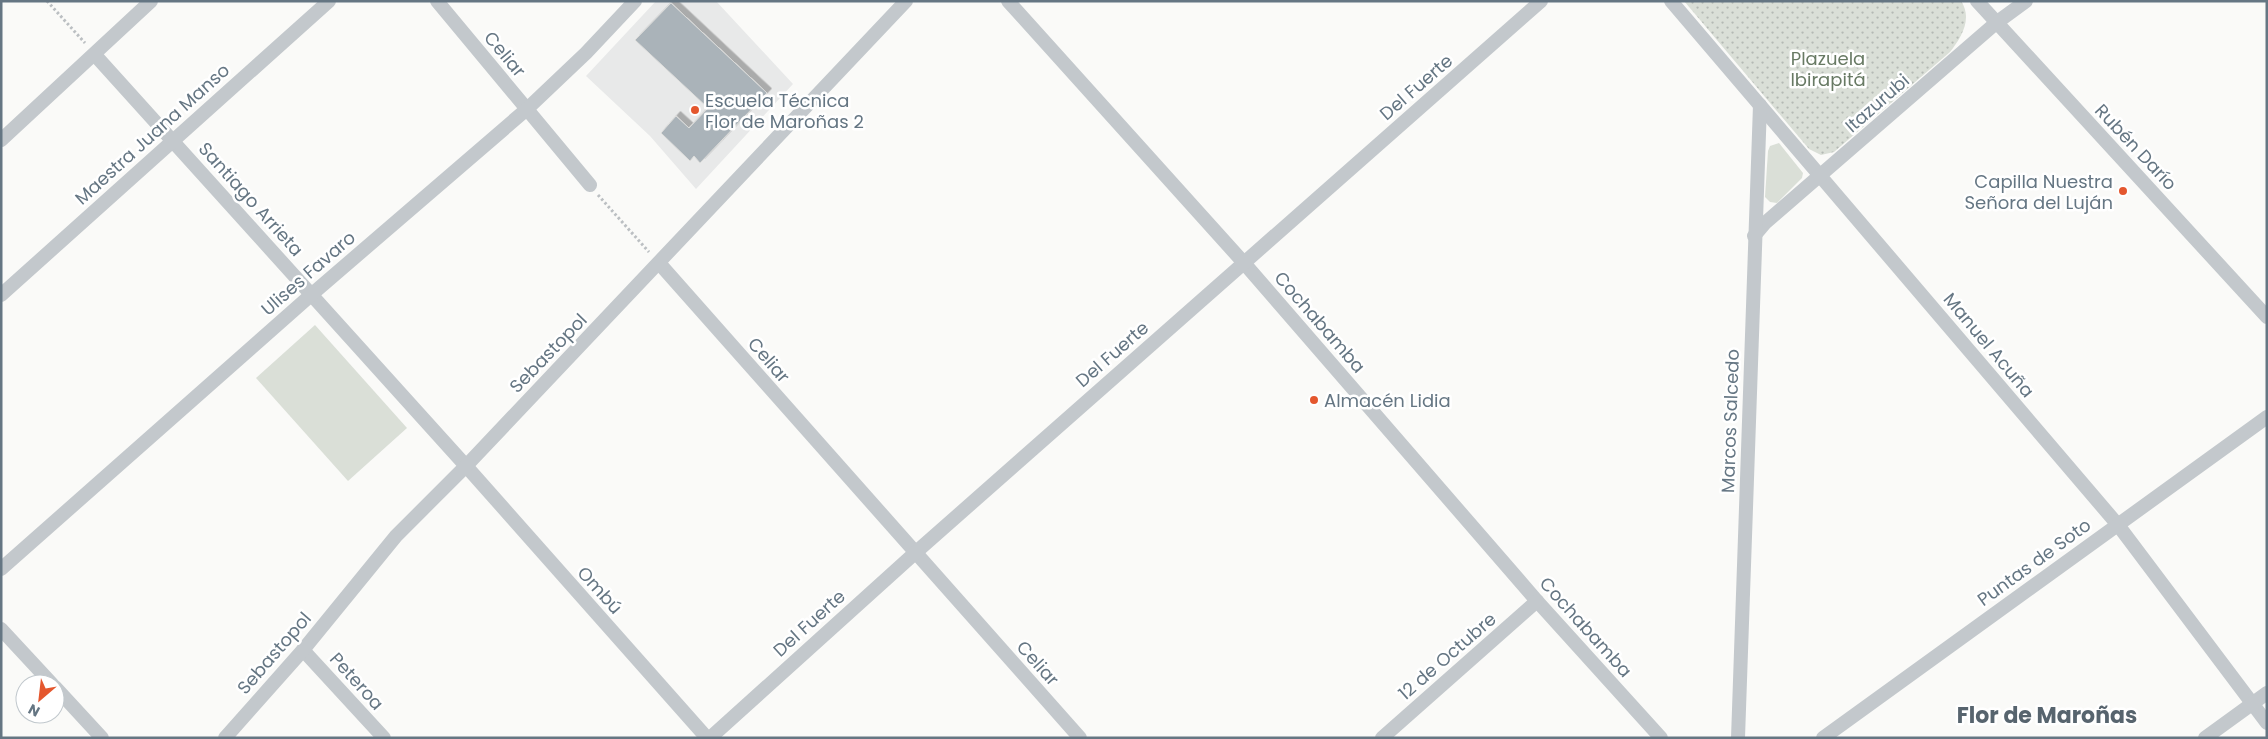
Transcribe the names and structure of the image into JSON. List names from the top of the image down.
{
  "streets": {
    "street": [
      "Celiar",
      "Del Fuerte",
      "Itazurubi",
      "Maestra Juana Manso",
      "Rubén Darío",
      "Santiago Arrieta",
      "Ulises Favaro",
      "Cochabamba",
      "Manuel Acuña",
      "Sebastopol",
      "Marcos Salcedo",
      "Puntas de Soto",
      "Ombú",
      "12 de Octubre",
      "Peteroa"
    ]
  },
  "crossings": [
    ["Celiar", "Del Fuerte"],
    ["Celiar", "Ulises Favaro"],
    ["Celiar", "Sebastopol"],
    ["Del Fuerte", "Cochabamba"],
    ["Del Fuerte", "Ombú"],
    ["Itazurubi", "Rubén Darío"],
    ["Itazurubi", "Manuel Acuña"],
    ["Itazurubi", "Marcos Salcedo"],
    ["Maestra Juana Manso", "Santiago Arrieta"],
    ["Santiago Arrieta", "Ulises Favaro"],
    ["Santiago Arrieta", "Sebastopol"],
    ["Santiago Arrieta", "Ombú"],
    ["Cochabamba", "12 de Octubre"],
    ["Manuel Acuña", "Marcos Salcedo"],
    ["Manuel Acuña", "Puntas de Soto"],
    ["Sebastopol", "Ombú"],
    ["Sebastopol", "Peteroa"]
  ],
  "districts": ["Flor de Maroñas"],
  "parks": ["Plazuela Ibirapitá"],
  "places": ["Escuela Técnica Flor de Maroñas 2", "Capilla Nuestra Señora del Luján", "Almacén Lidia"],
  "north": "bottom left"
}
